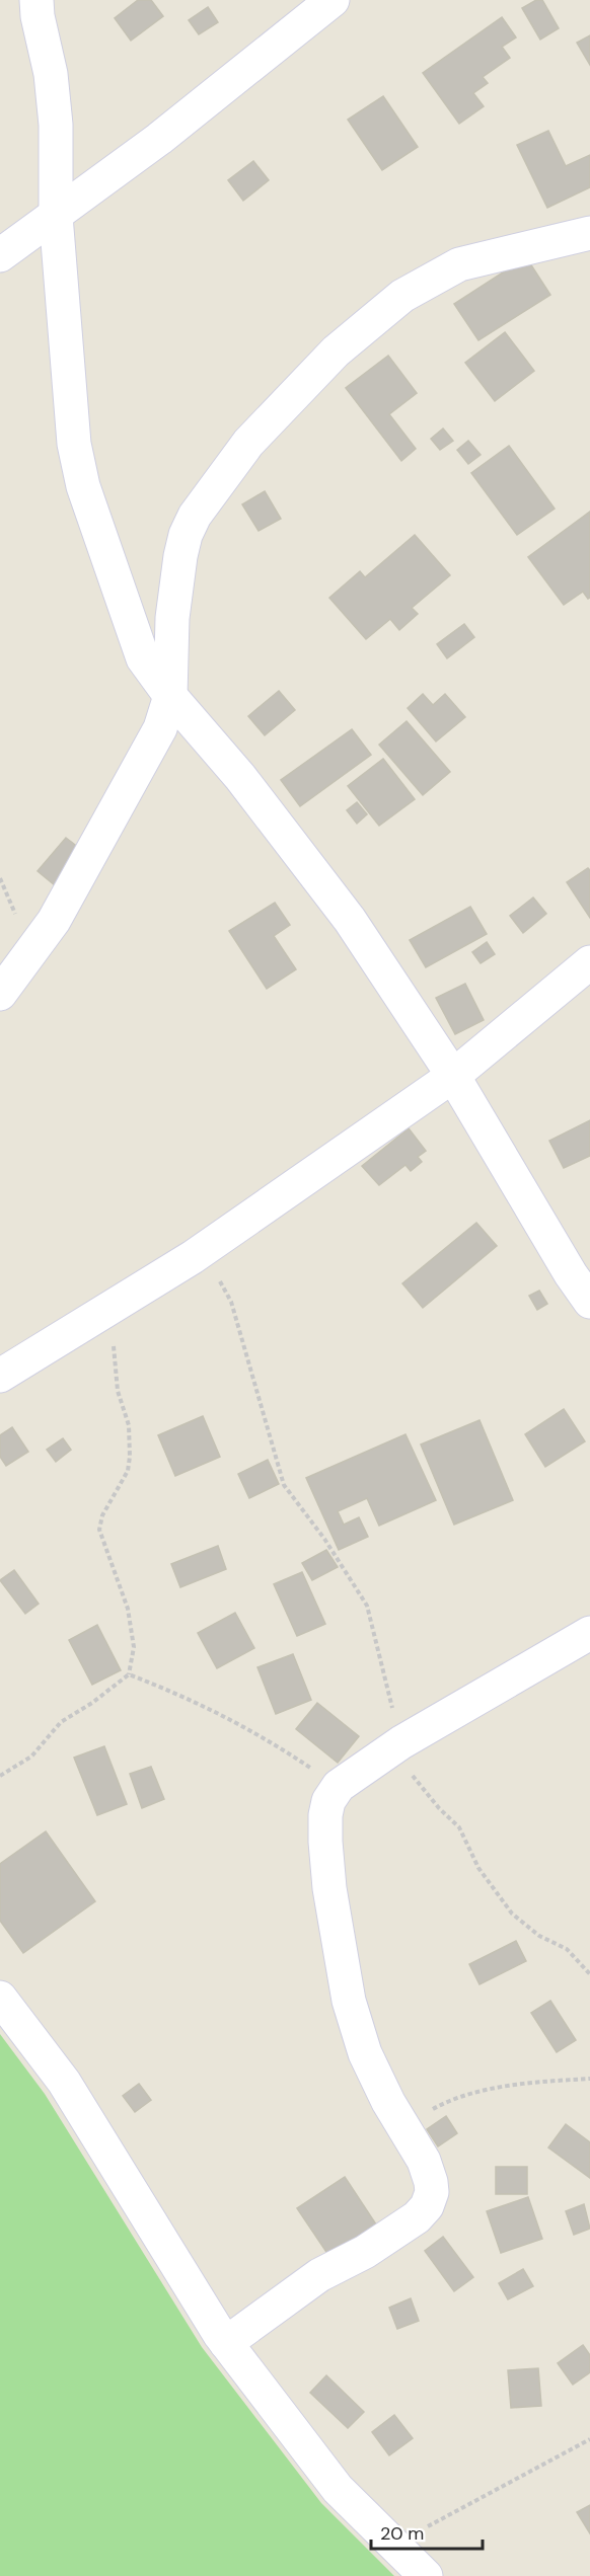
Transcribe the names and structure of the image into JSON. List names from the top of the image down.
{
  "scale_bar": "20 m"
}
